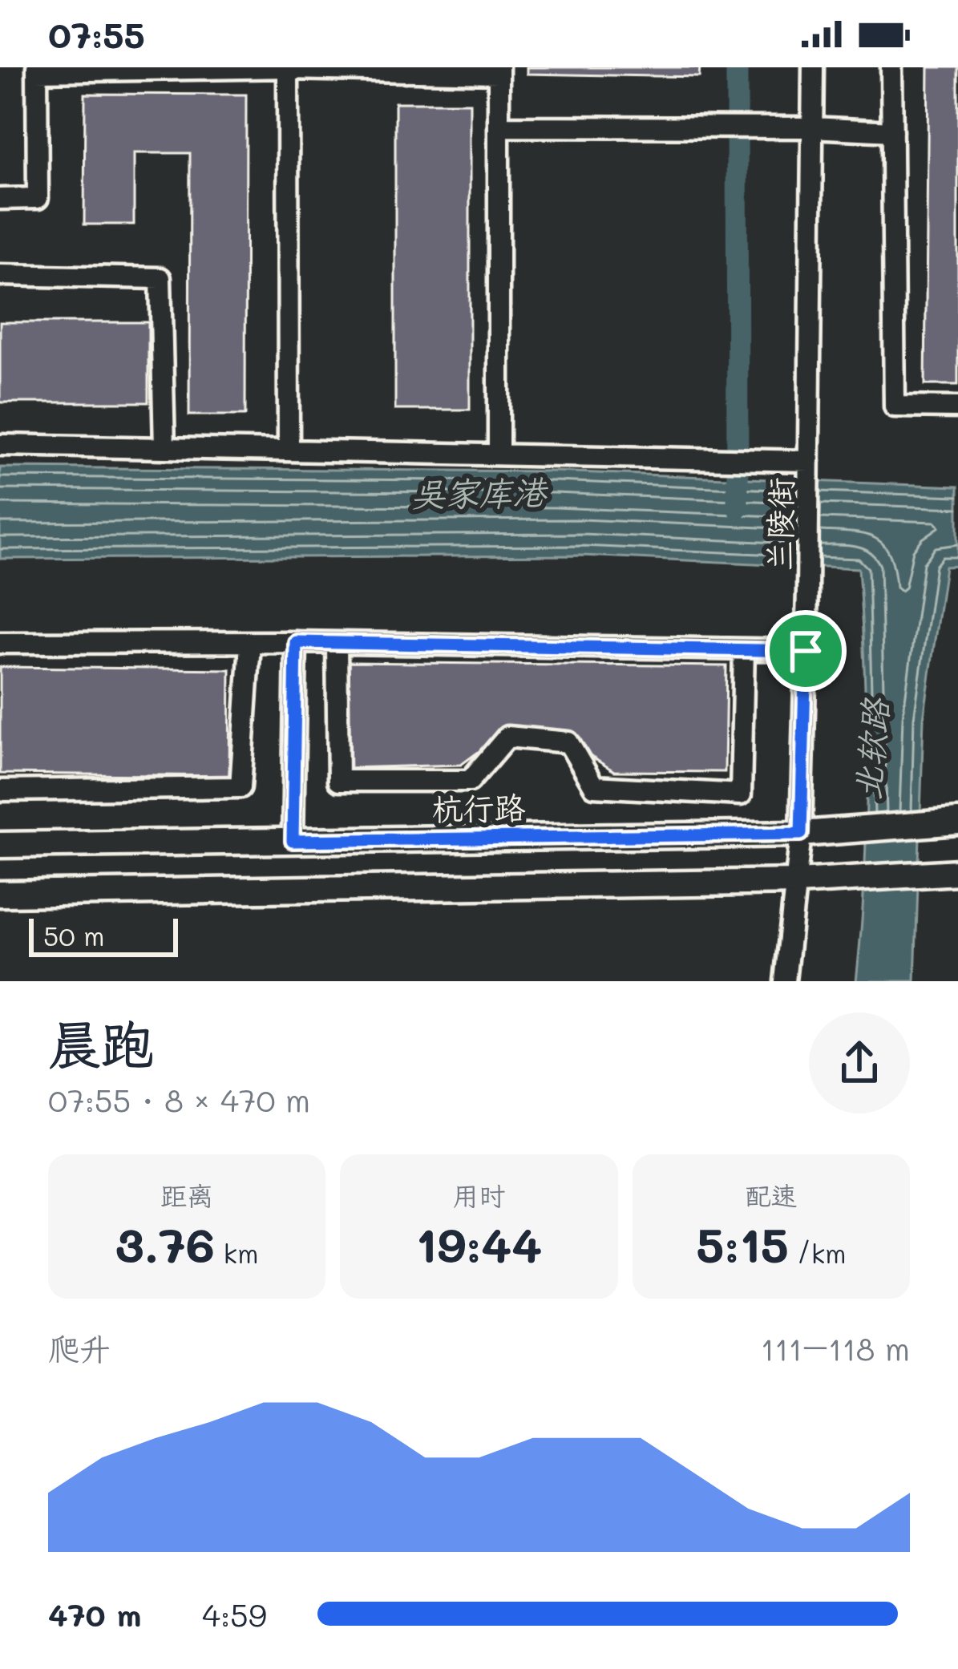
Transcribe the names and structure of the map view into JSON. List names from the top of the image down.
{
  "streets": {
    "main road": ["杭行路"],
    "street": ["兰陵街"]
  },
  "crossings": [
    ["兰陵街", "杭行路"]
  ],
  "water": ["吴家库港", "北软路"],
  "scale_bar": "50 m",
  "page": {
    "status": "07:55",
    "scale": "50 m",
    "heading": ["晨跑", "07:55 · 8 × 470 m"],
    "stats": [
      ["距离", "3.76 km"],
      ["用时", "19:44"],
      ["配速", "5:15 /km"]
    ],
    "chart": ["爬升", "111–118 m"],
    "list": [
      {
        "name": "470 m",
        "note": "4:59"
      }
    ]
  }
}
